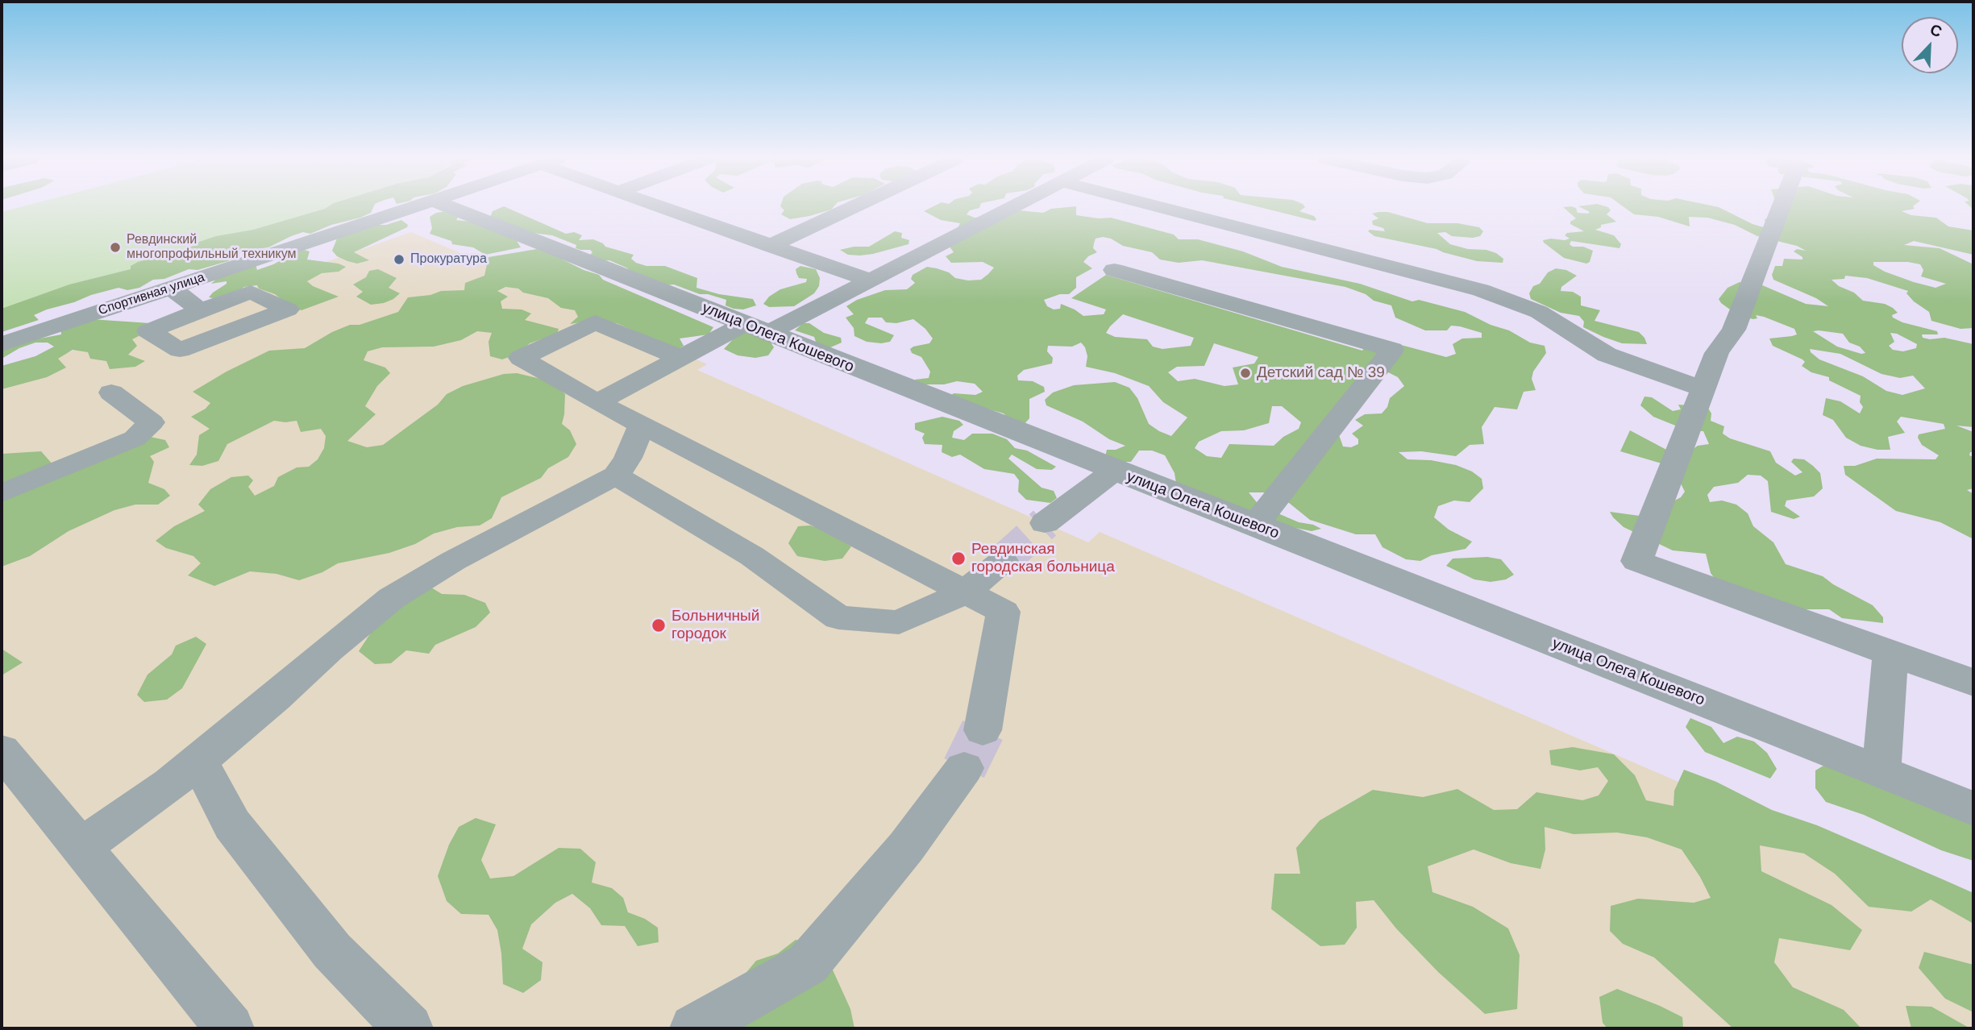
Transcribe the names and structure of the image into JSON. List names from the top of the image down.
{
  "streets": {
    "street": ["Спортивная улица", "улица Олега Кошевого"]
  },
  "places": [
    "Ревдинский многопрофильный техникум",
    "Прокуратура",
    "Детский сад № 39",
    "Ревдинская городская больница",
    "Больничный городок"
  ],
  "north": "top right"
}
